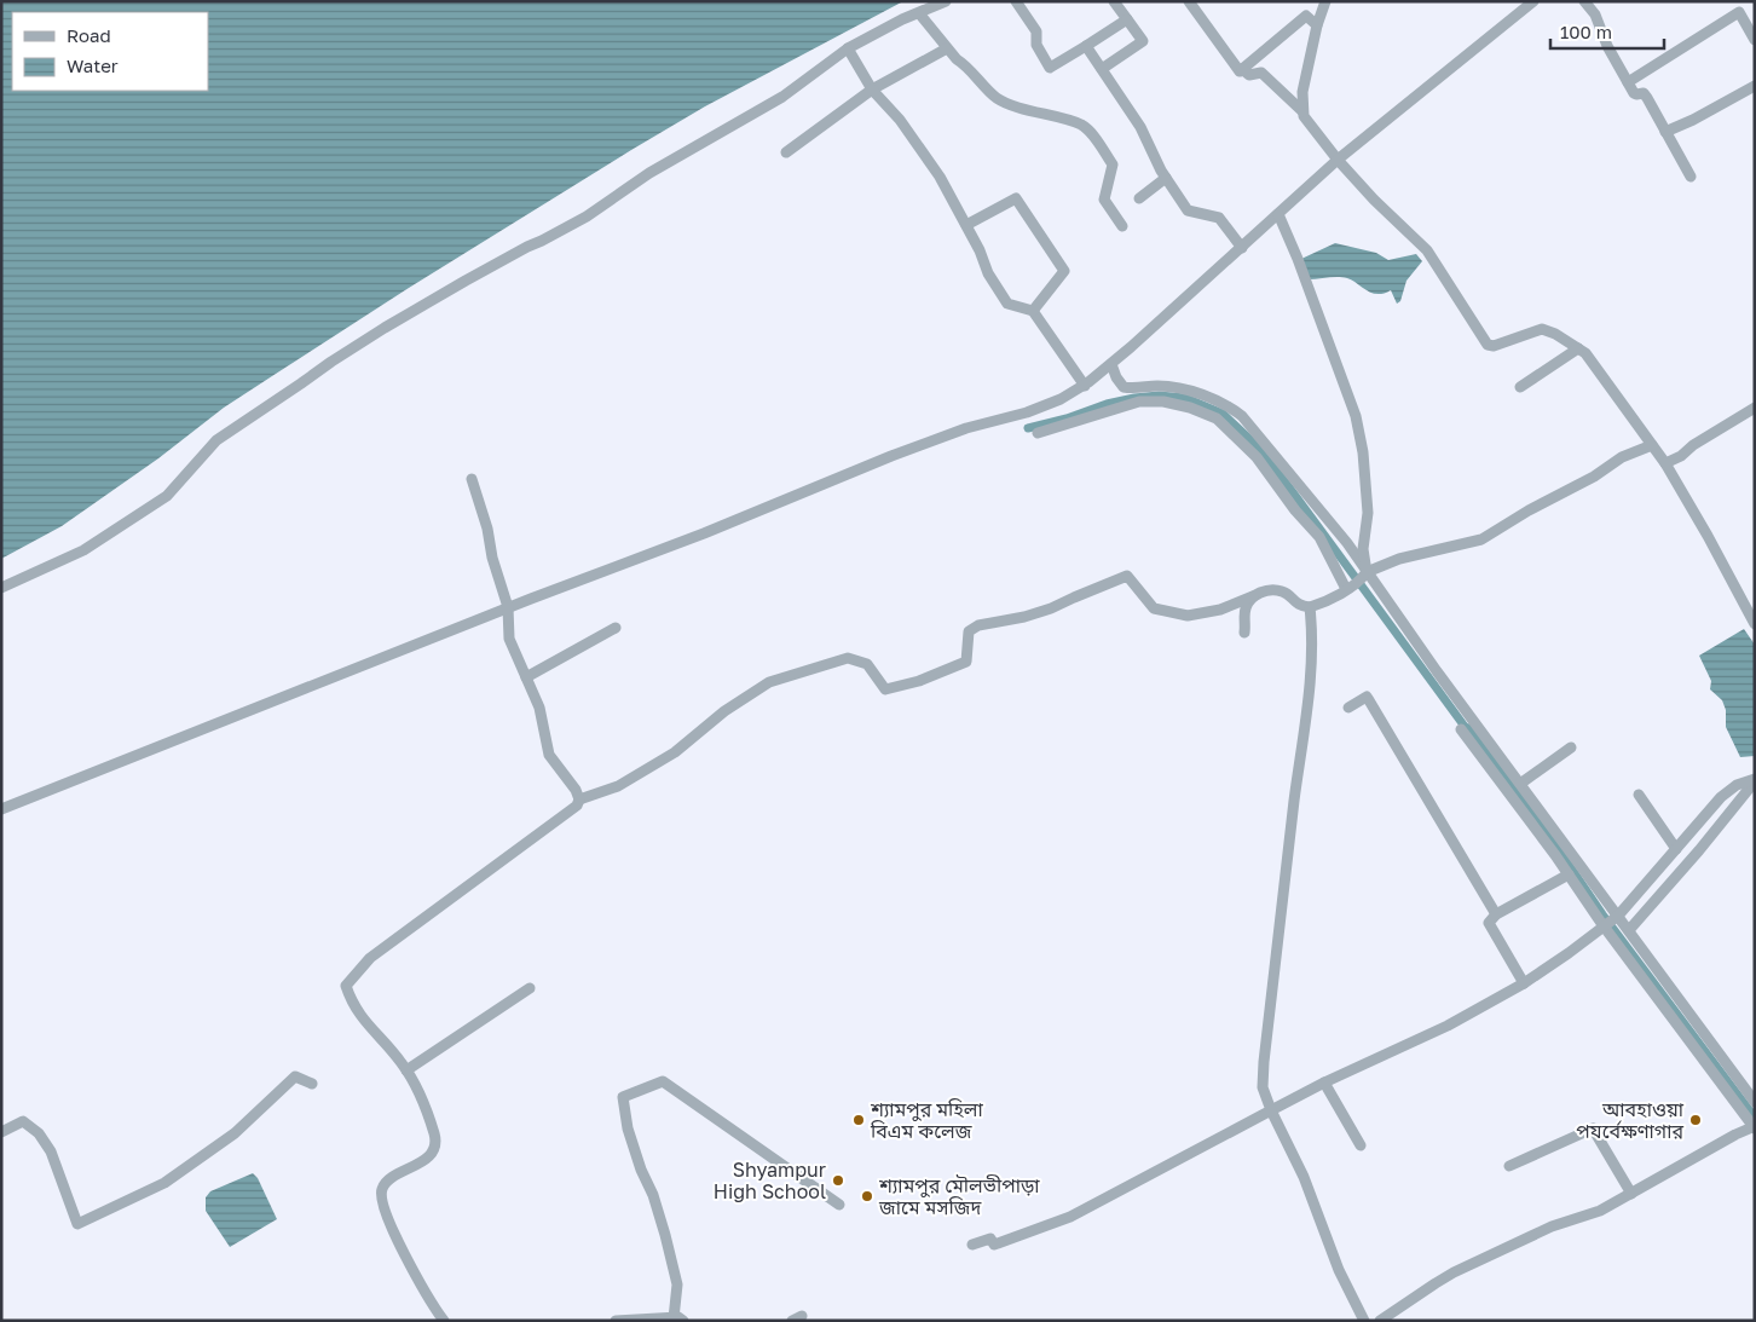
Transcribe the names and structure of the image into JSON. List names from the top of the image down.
{
  "places": [
    "শ্যামপুর মহিলা বিএম কলেজ",
    "আবহাওয়া পযর্বেক্ষণাগার",
    "Shyampur High School",
    "শ্যামপুর মৌলভীপাড়া জামে মসজিদ"
  ],
  "legend": ["Road", "Water"],
  "scale_bar": "100 m"
}
